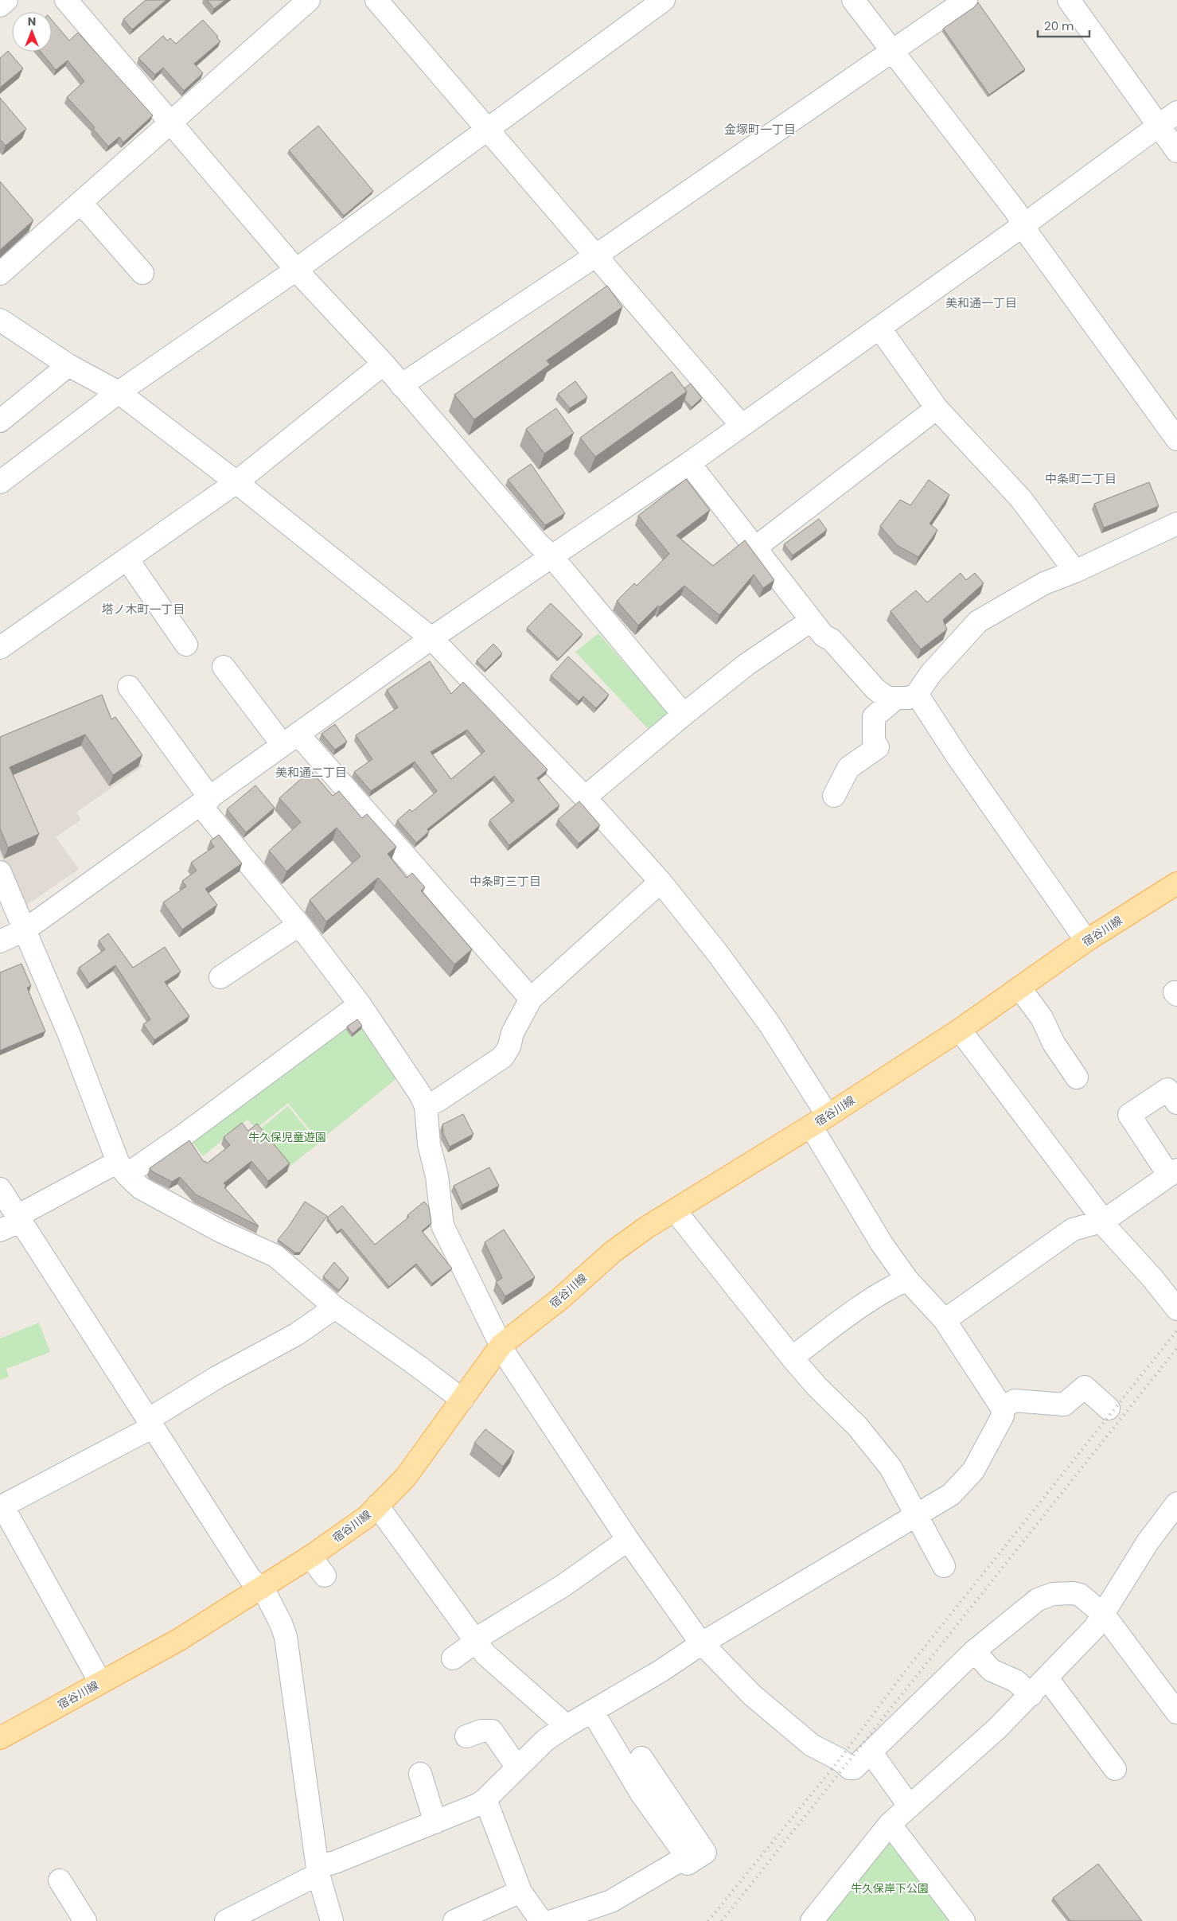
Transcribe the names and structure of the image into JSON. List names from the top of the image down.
{
  "streets": {
    "main road": ["宿谷川線"]
  },
  "districts": [
    "金塚町一丁目",
    "美和通一丁目",
    "中条町二丁目",
    "塔ノ木町一丁目",
    "美和通二丁目",
    "中条町三丁目"
  ],
  "parks": ["牛久保児童遊園", "牛久保岸下公園"],
  "scale_bar": "20 m",
  "north": "top"
}
